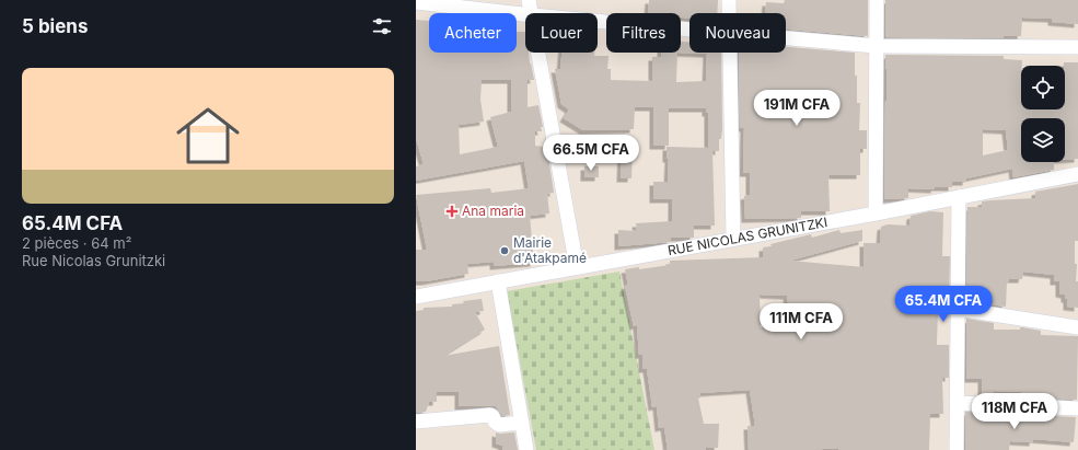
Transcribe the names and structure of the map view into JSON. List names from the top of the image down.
{
  "streets": {
    "street": ["RUE NICOLAS GRUNITZKI"]
  },
  "places": {
    "health": ["Ana maria"],
    "other": ["Mairie d'Atakpamé"]
  },
  "page": {
    "heading": "5 biens",
    "chip": [
      "Acheter",
      "Louer",
      "Filtres",
      "Nouveau"
    ],
    "list": [
      {
        "name": "65.4M CFA",
        "note": "2 pièces · 64 m² · Rue Nicolas Grunitzki"
      }
    ],
    "price": [
      "191M CFA",
      "66.5M CFA",
      "65.4M CFA",
      "111M CFA",
      "118M CFA"
    ]
  }
}
